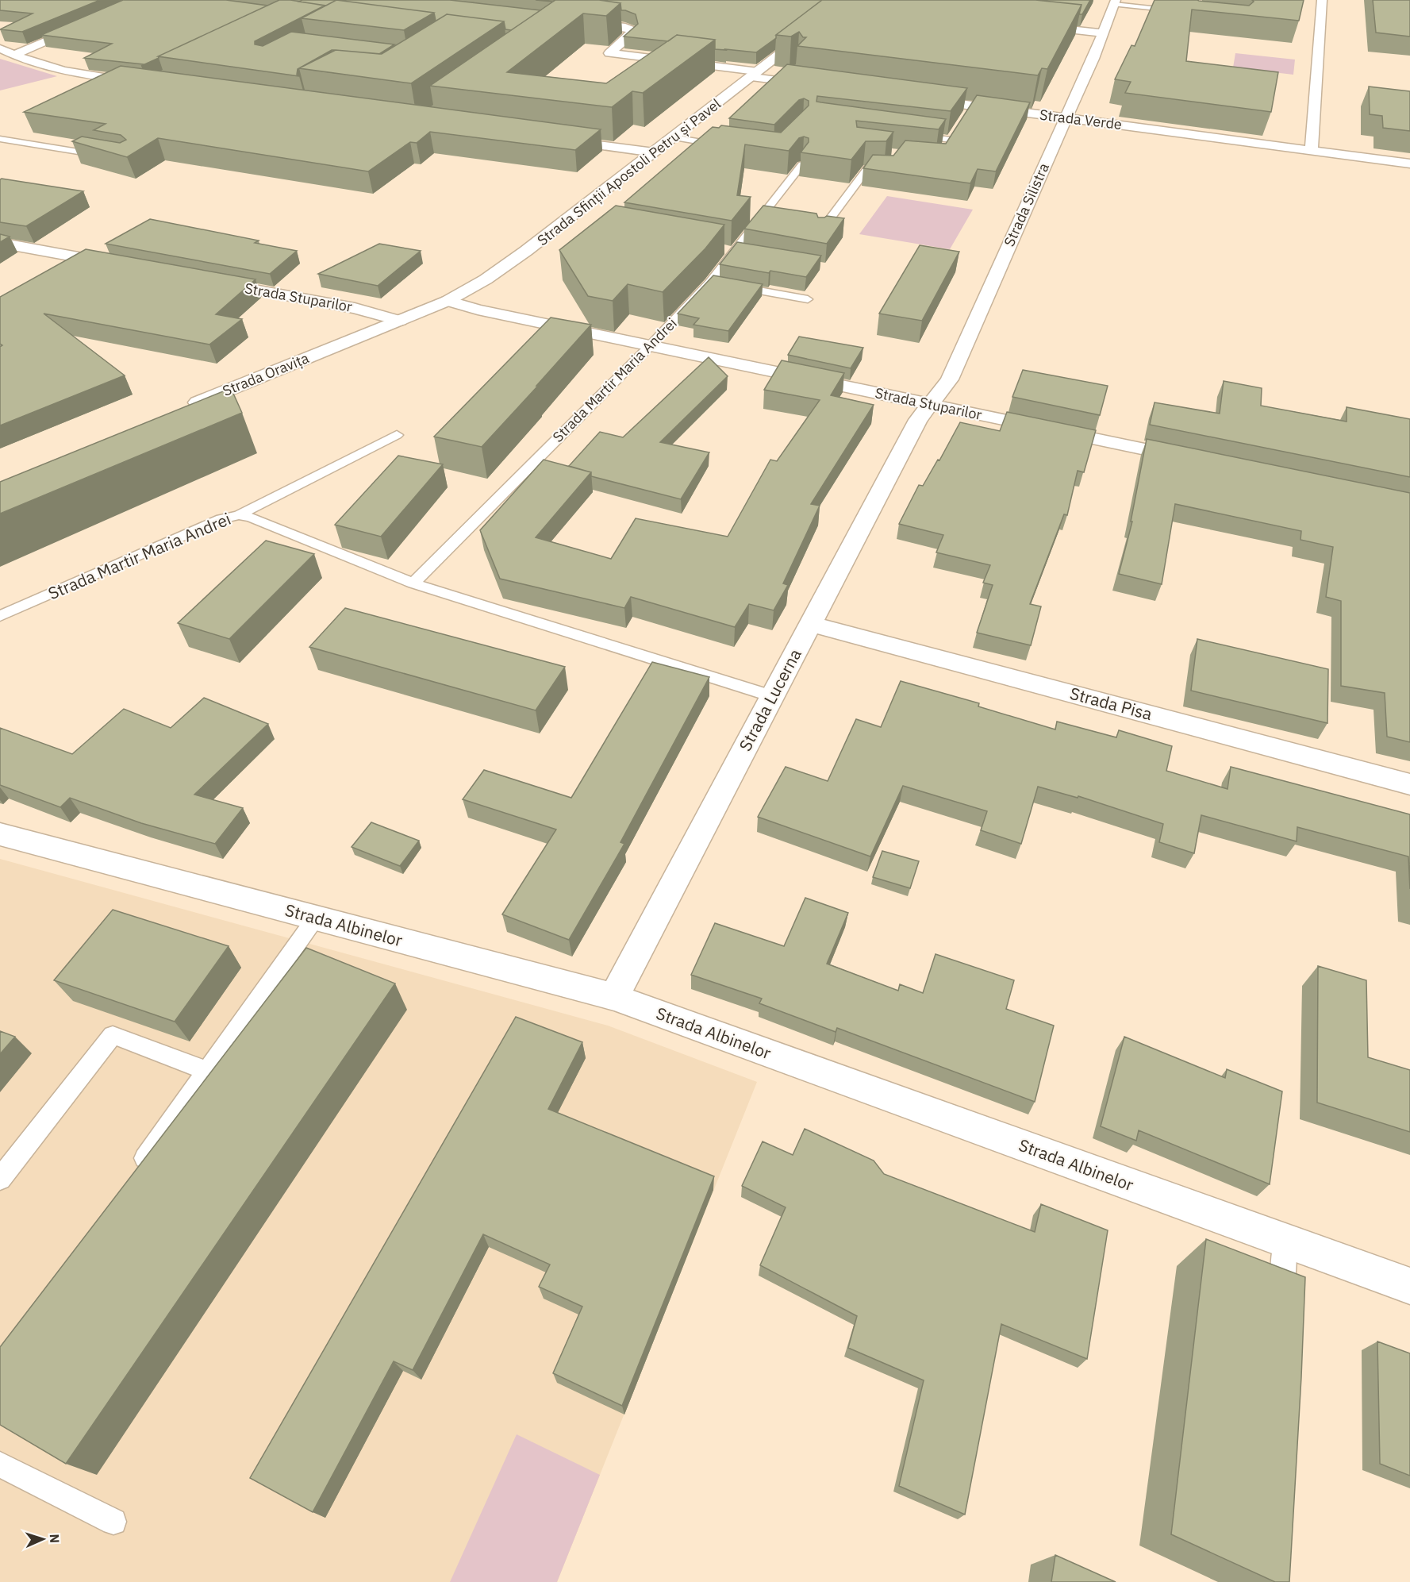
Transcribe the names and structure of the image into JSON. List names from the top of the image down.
{
  "streets": {
    "street": [
      "Strada Verde",
      "Strada Sfinții Apostoli Petru și Pavel",
      "Strada Silistra",
      "Strada Stuparilor",
      "Strada Oravița",
      "Strada Lucerna",
      "Strada Pisa",
      "Strada Albinelor"
    ],
    "lane": ["Strada Martir Maria Andrei"]
  },
  "crossings": [
    ["Strada Verde", "Strada Silistra"],
    ["Strada Sfinții Apostoli Petru și Pavel", "Strada Stuparilor"],
    ["Strada Sfinții Apostoli Petru și Pavel", "Strada Oravița"],
    ["Strada Silistra", "Strada Stuparilor"],
    ["Strada Silistra", "Strada Lucerna"],
    ["Strada Stuparilor", "Strada Oravița"],
    ["Strada Stuparilor", "Strada Martir Maria Andrei"],
    ["Strada Stuparilor", "Strada Lucerna"],
    ["Strada Martir Maria Andrei", "Strada Lucerna"],
    ["Strada Lucerna", "Strada Pisa"],
    ["Strada Lucerna", "Strada Albinelor"]
  ],
  "north": "right"
}
